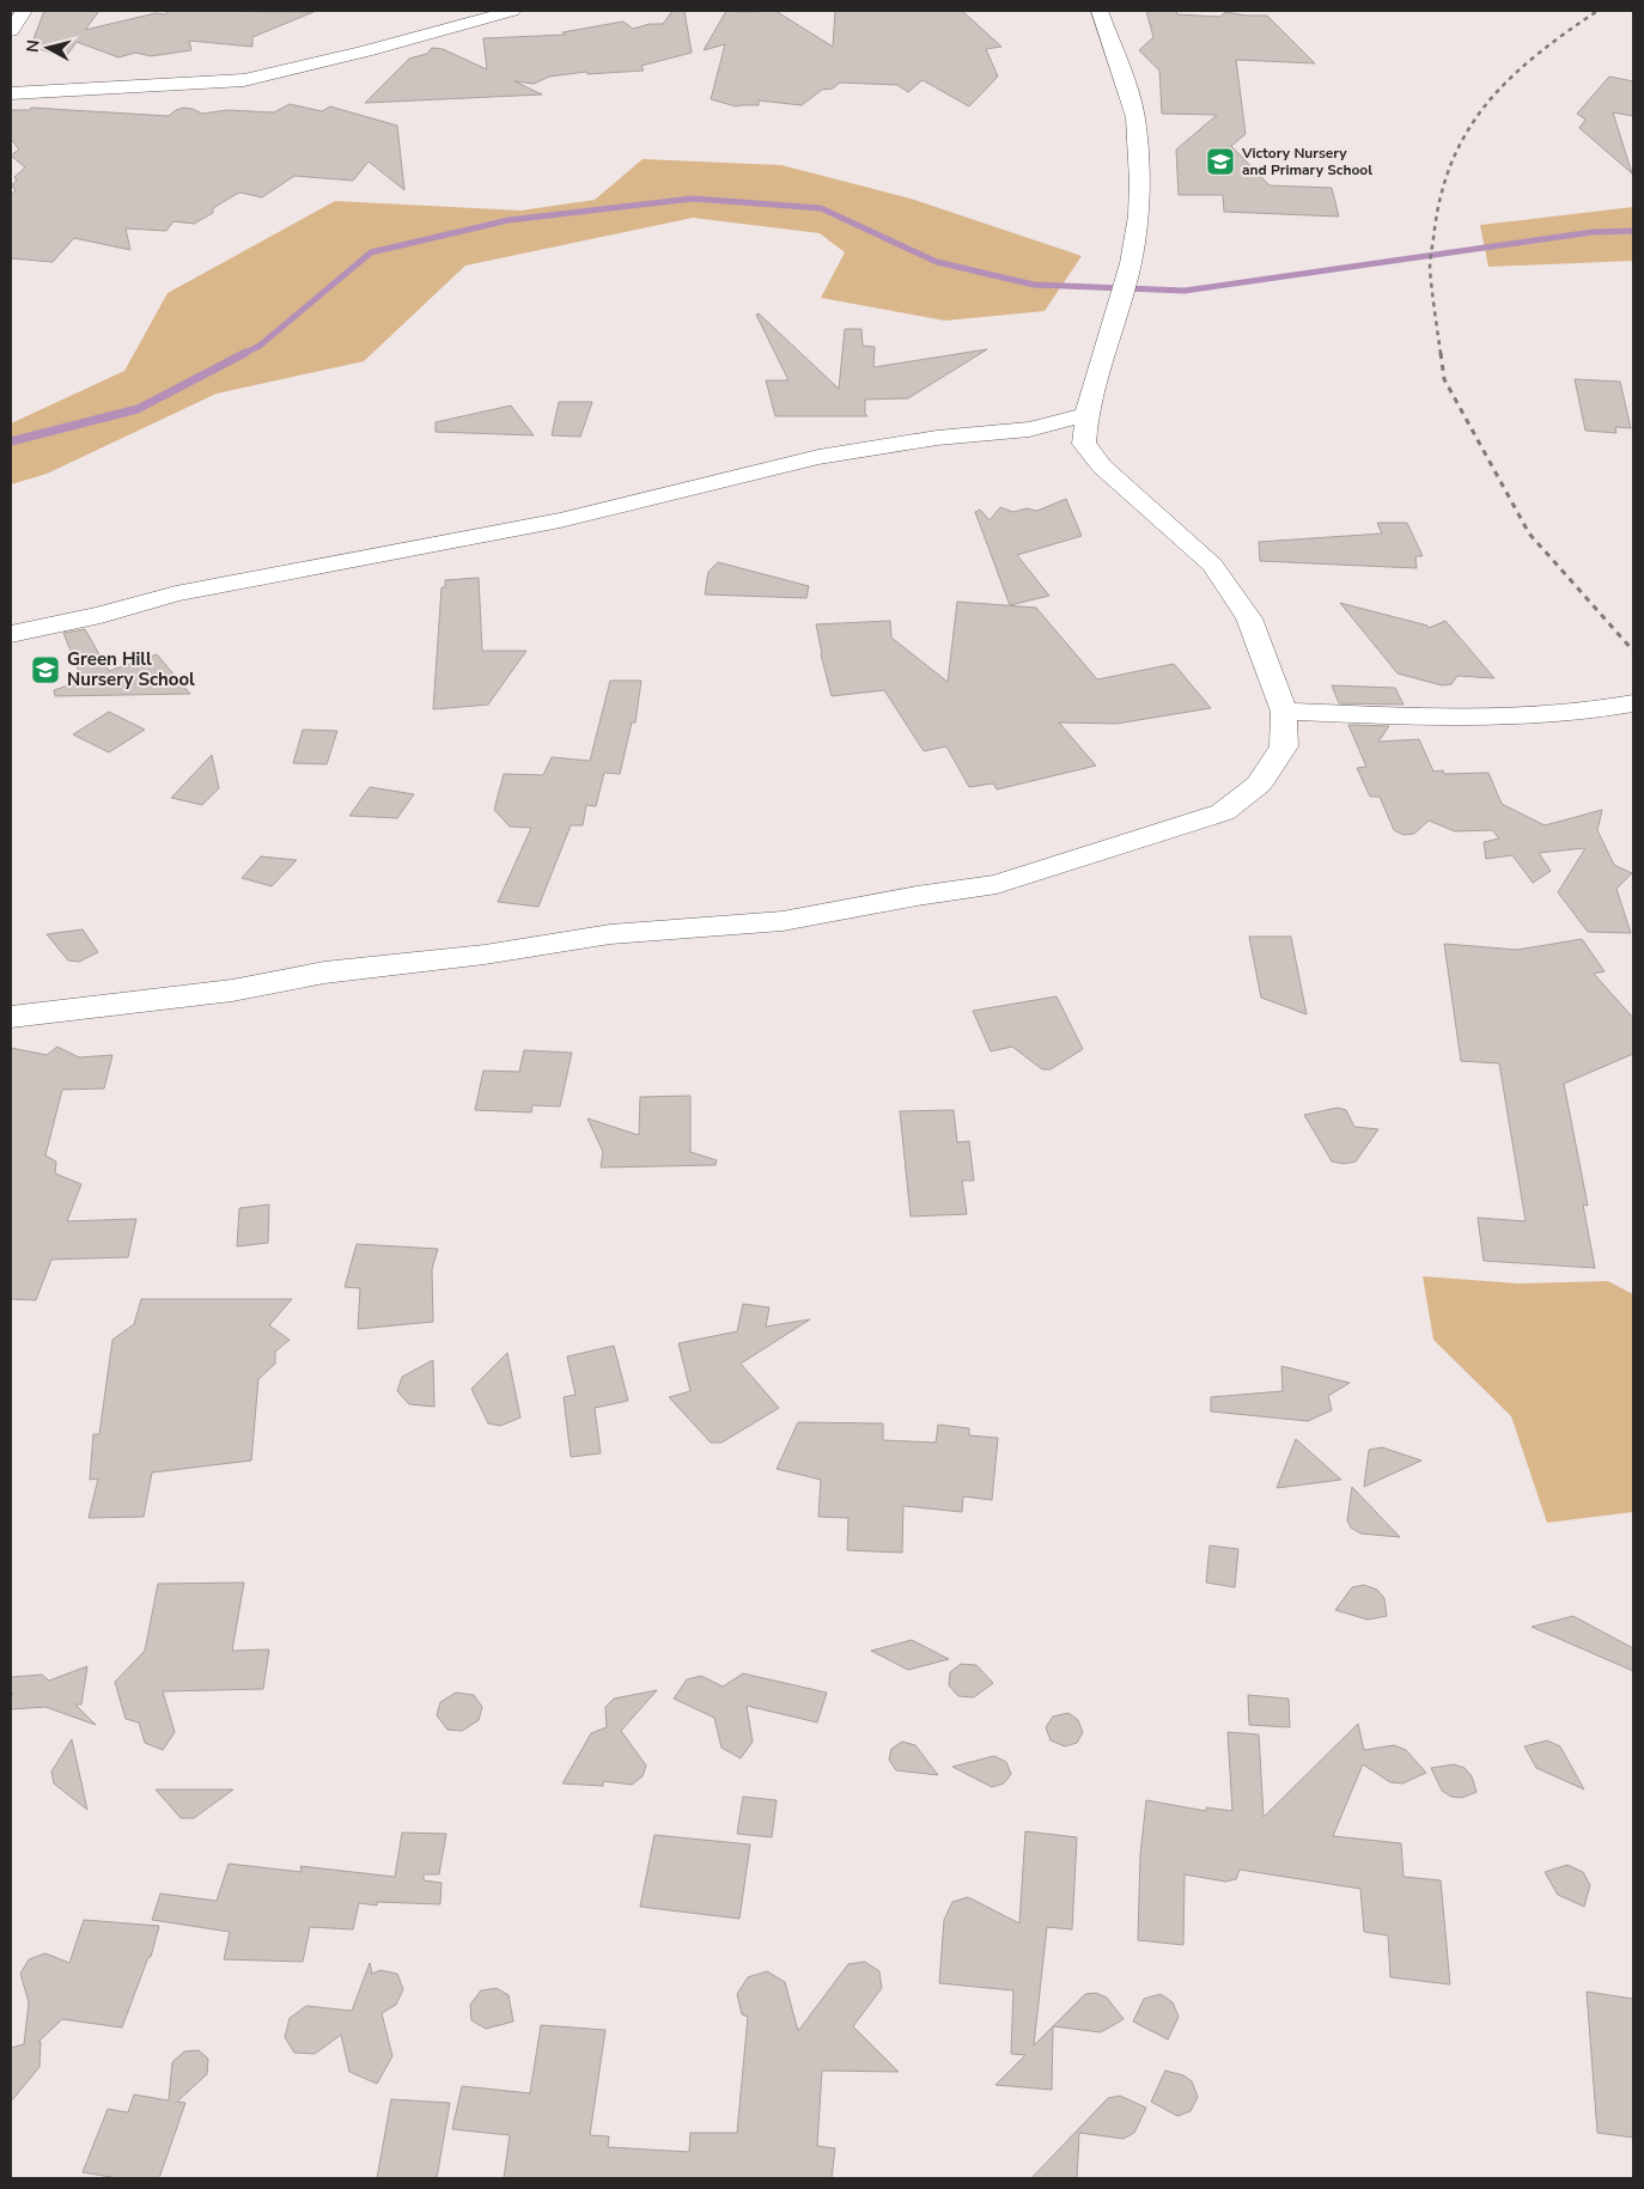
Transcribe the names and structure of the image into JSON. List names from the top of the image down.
{
  "places": {
    "school or university": ["Victory Nursery and Primary School", "Green Hill Nursery School"]
  },
  "north": "left"
}
